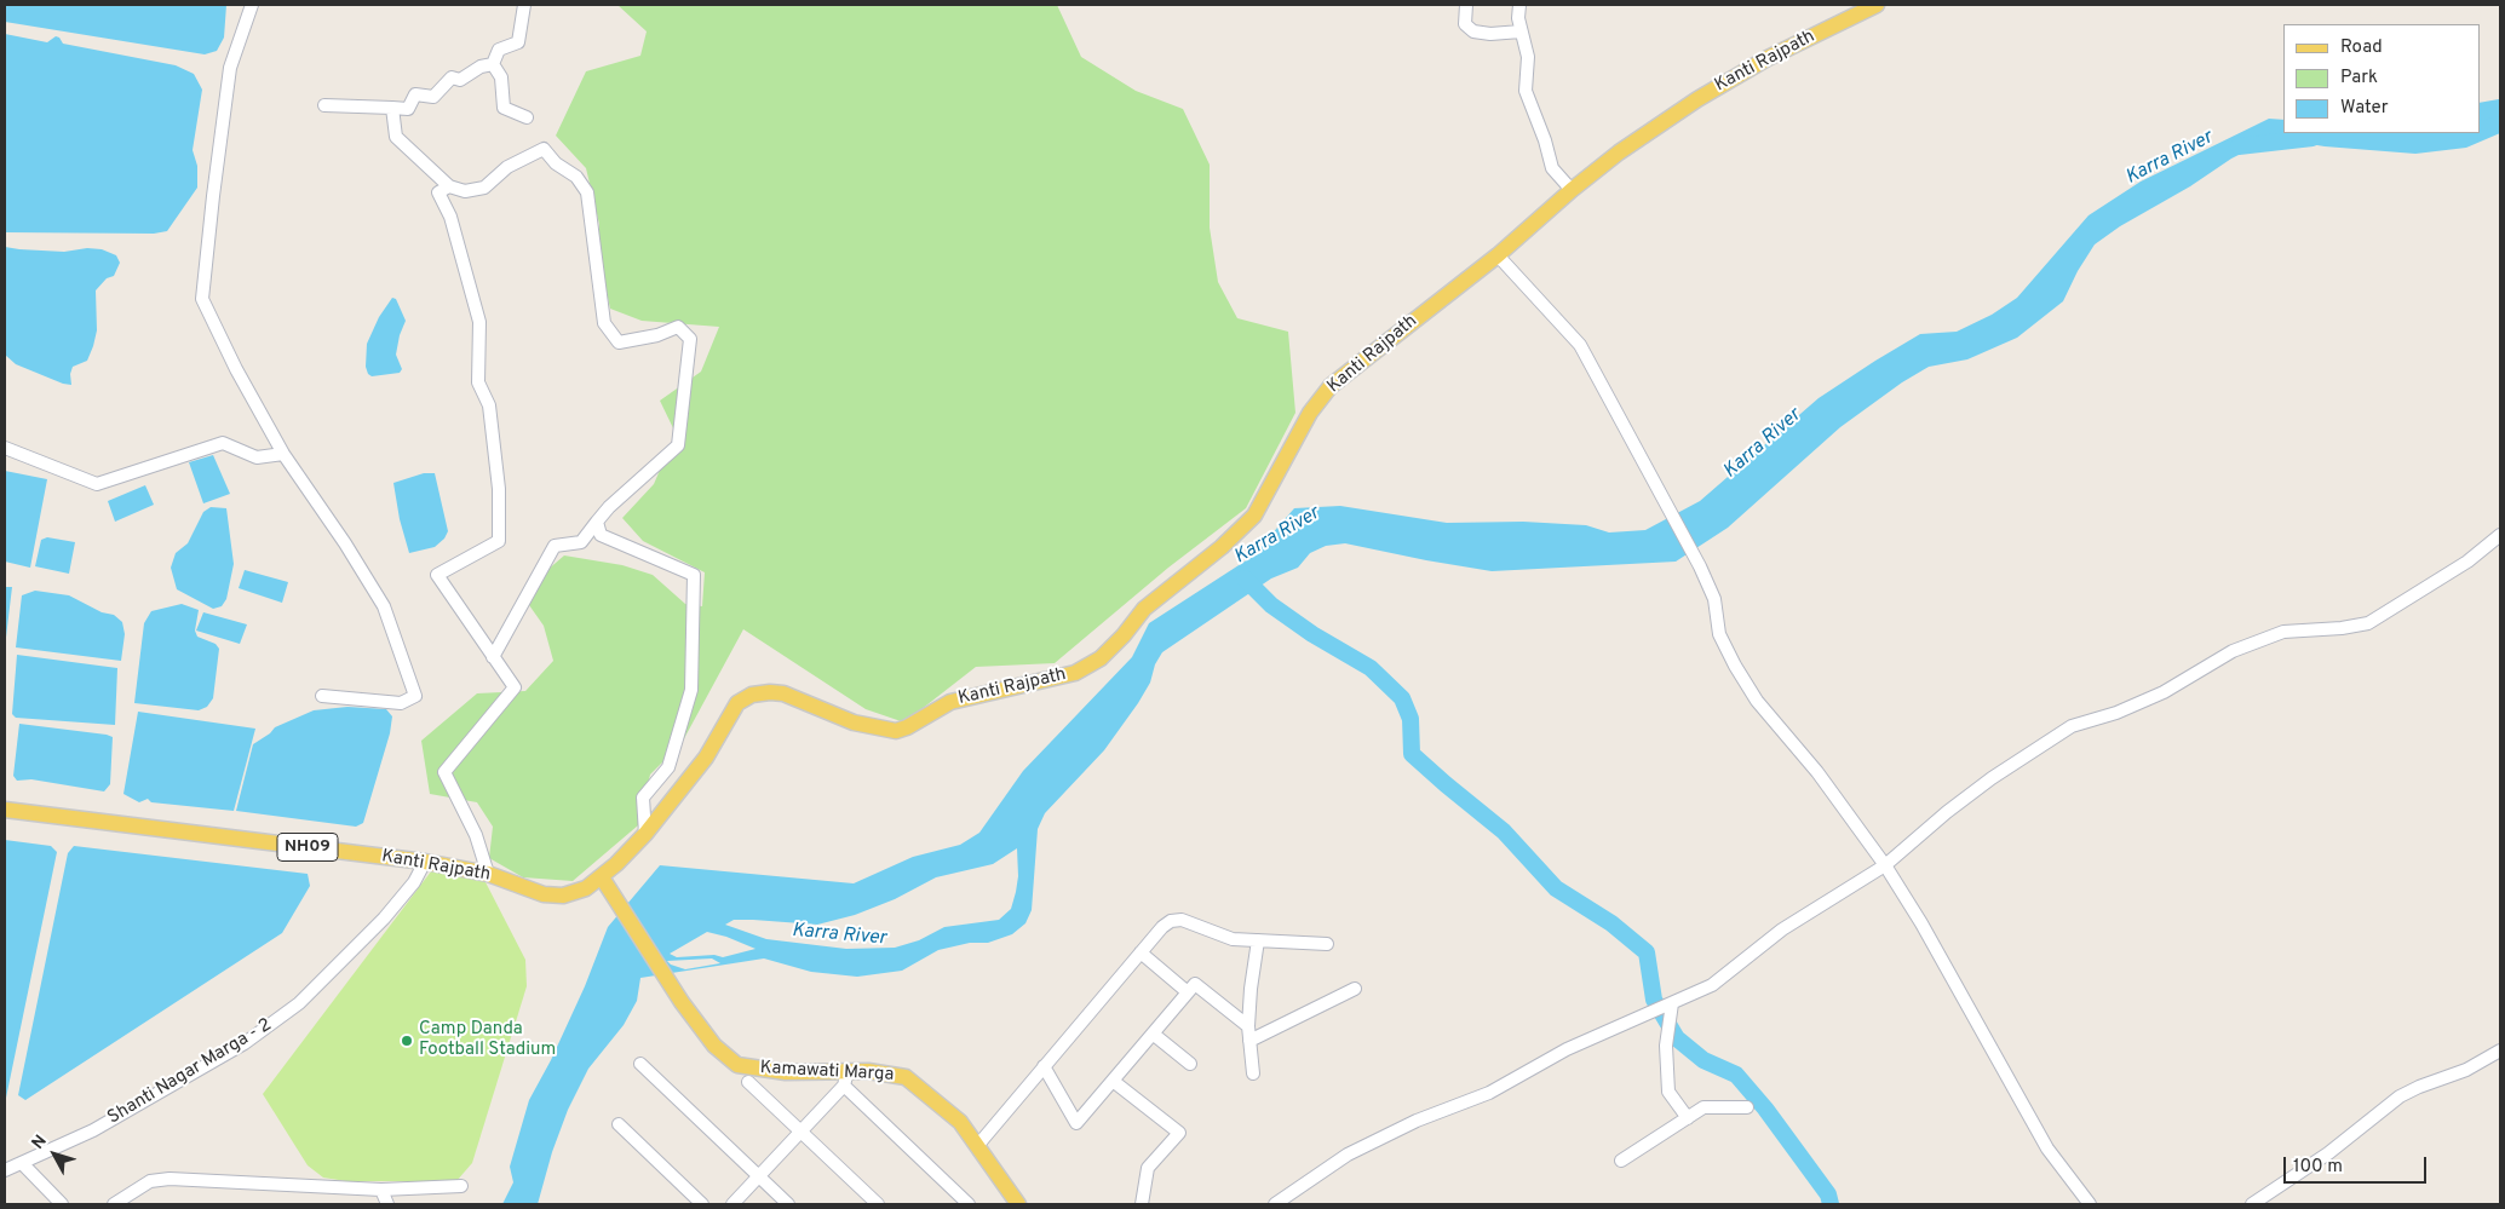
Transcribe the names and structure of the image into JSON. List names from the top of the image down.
{
  "streets": {
    "main road": ["Kanti Rajpath", "NH09", "Kamawati Marga"],
    "street": ["Shanti Nagar Marga - 2"]
  },
  "crossings": [
    ["Kanti Rajpath", "Shanti Nagar Marga - 2"],
    ["Kanti Rajpath", "Kamawati Marga"]
  ],
  "water": ["Karra River"],
  "places": ["Camp Danda Football Stadium"],
  "legend": ["Road", "Park", "Water"],
  "scale_bar": "100 m",
  "north": "top left"
}
